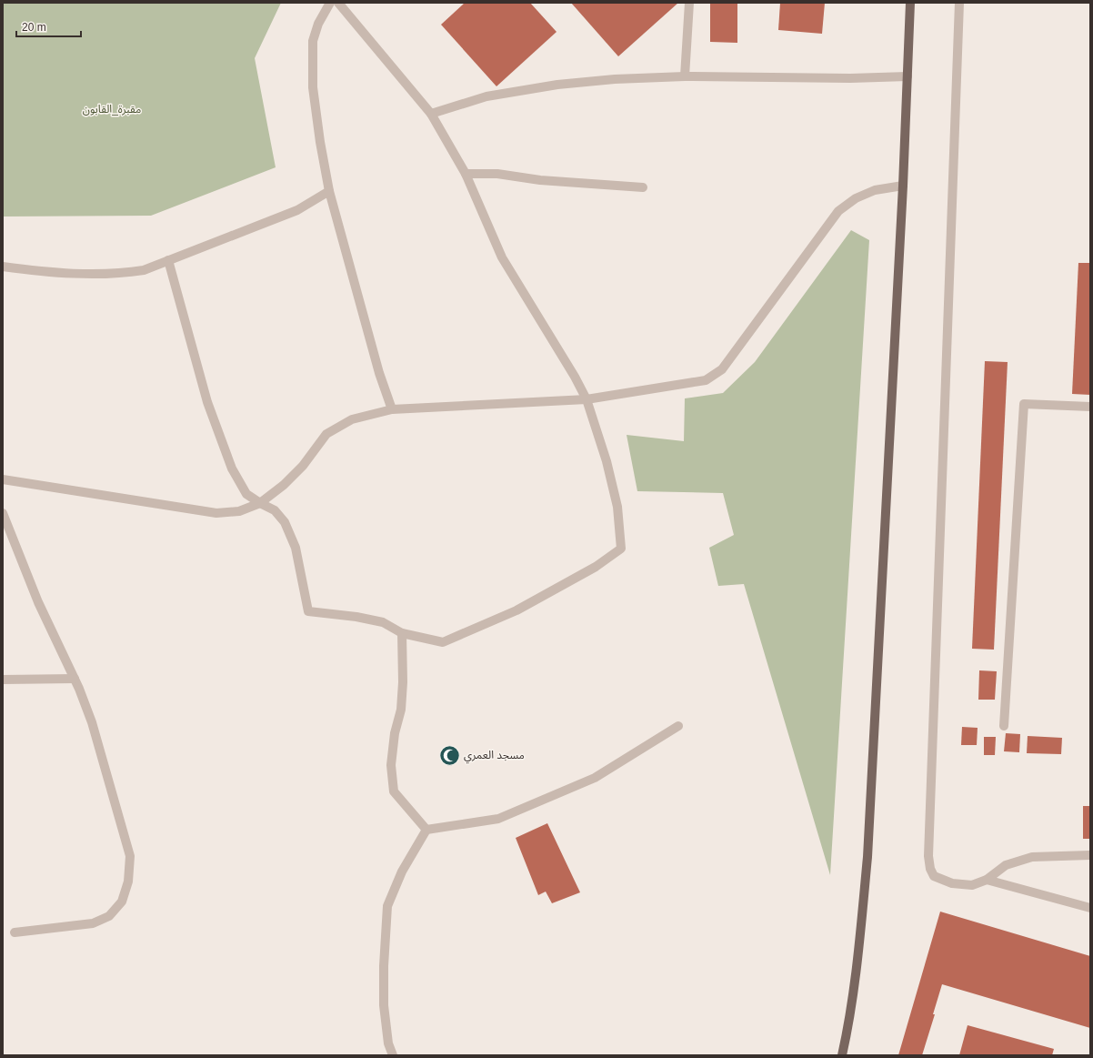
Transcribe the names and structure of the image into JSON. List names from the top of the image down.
{
  "parks": ["مقبرة_القابون"],
  "places": {
    "mosque": ["مسجد العمري"]
  },
  "scale_bar": "20 m"
}
